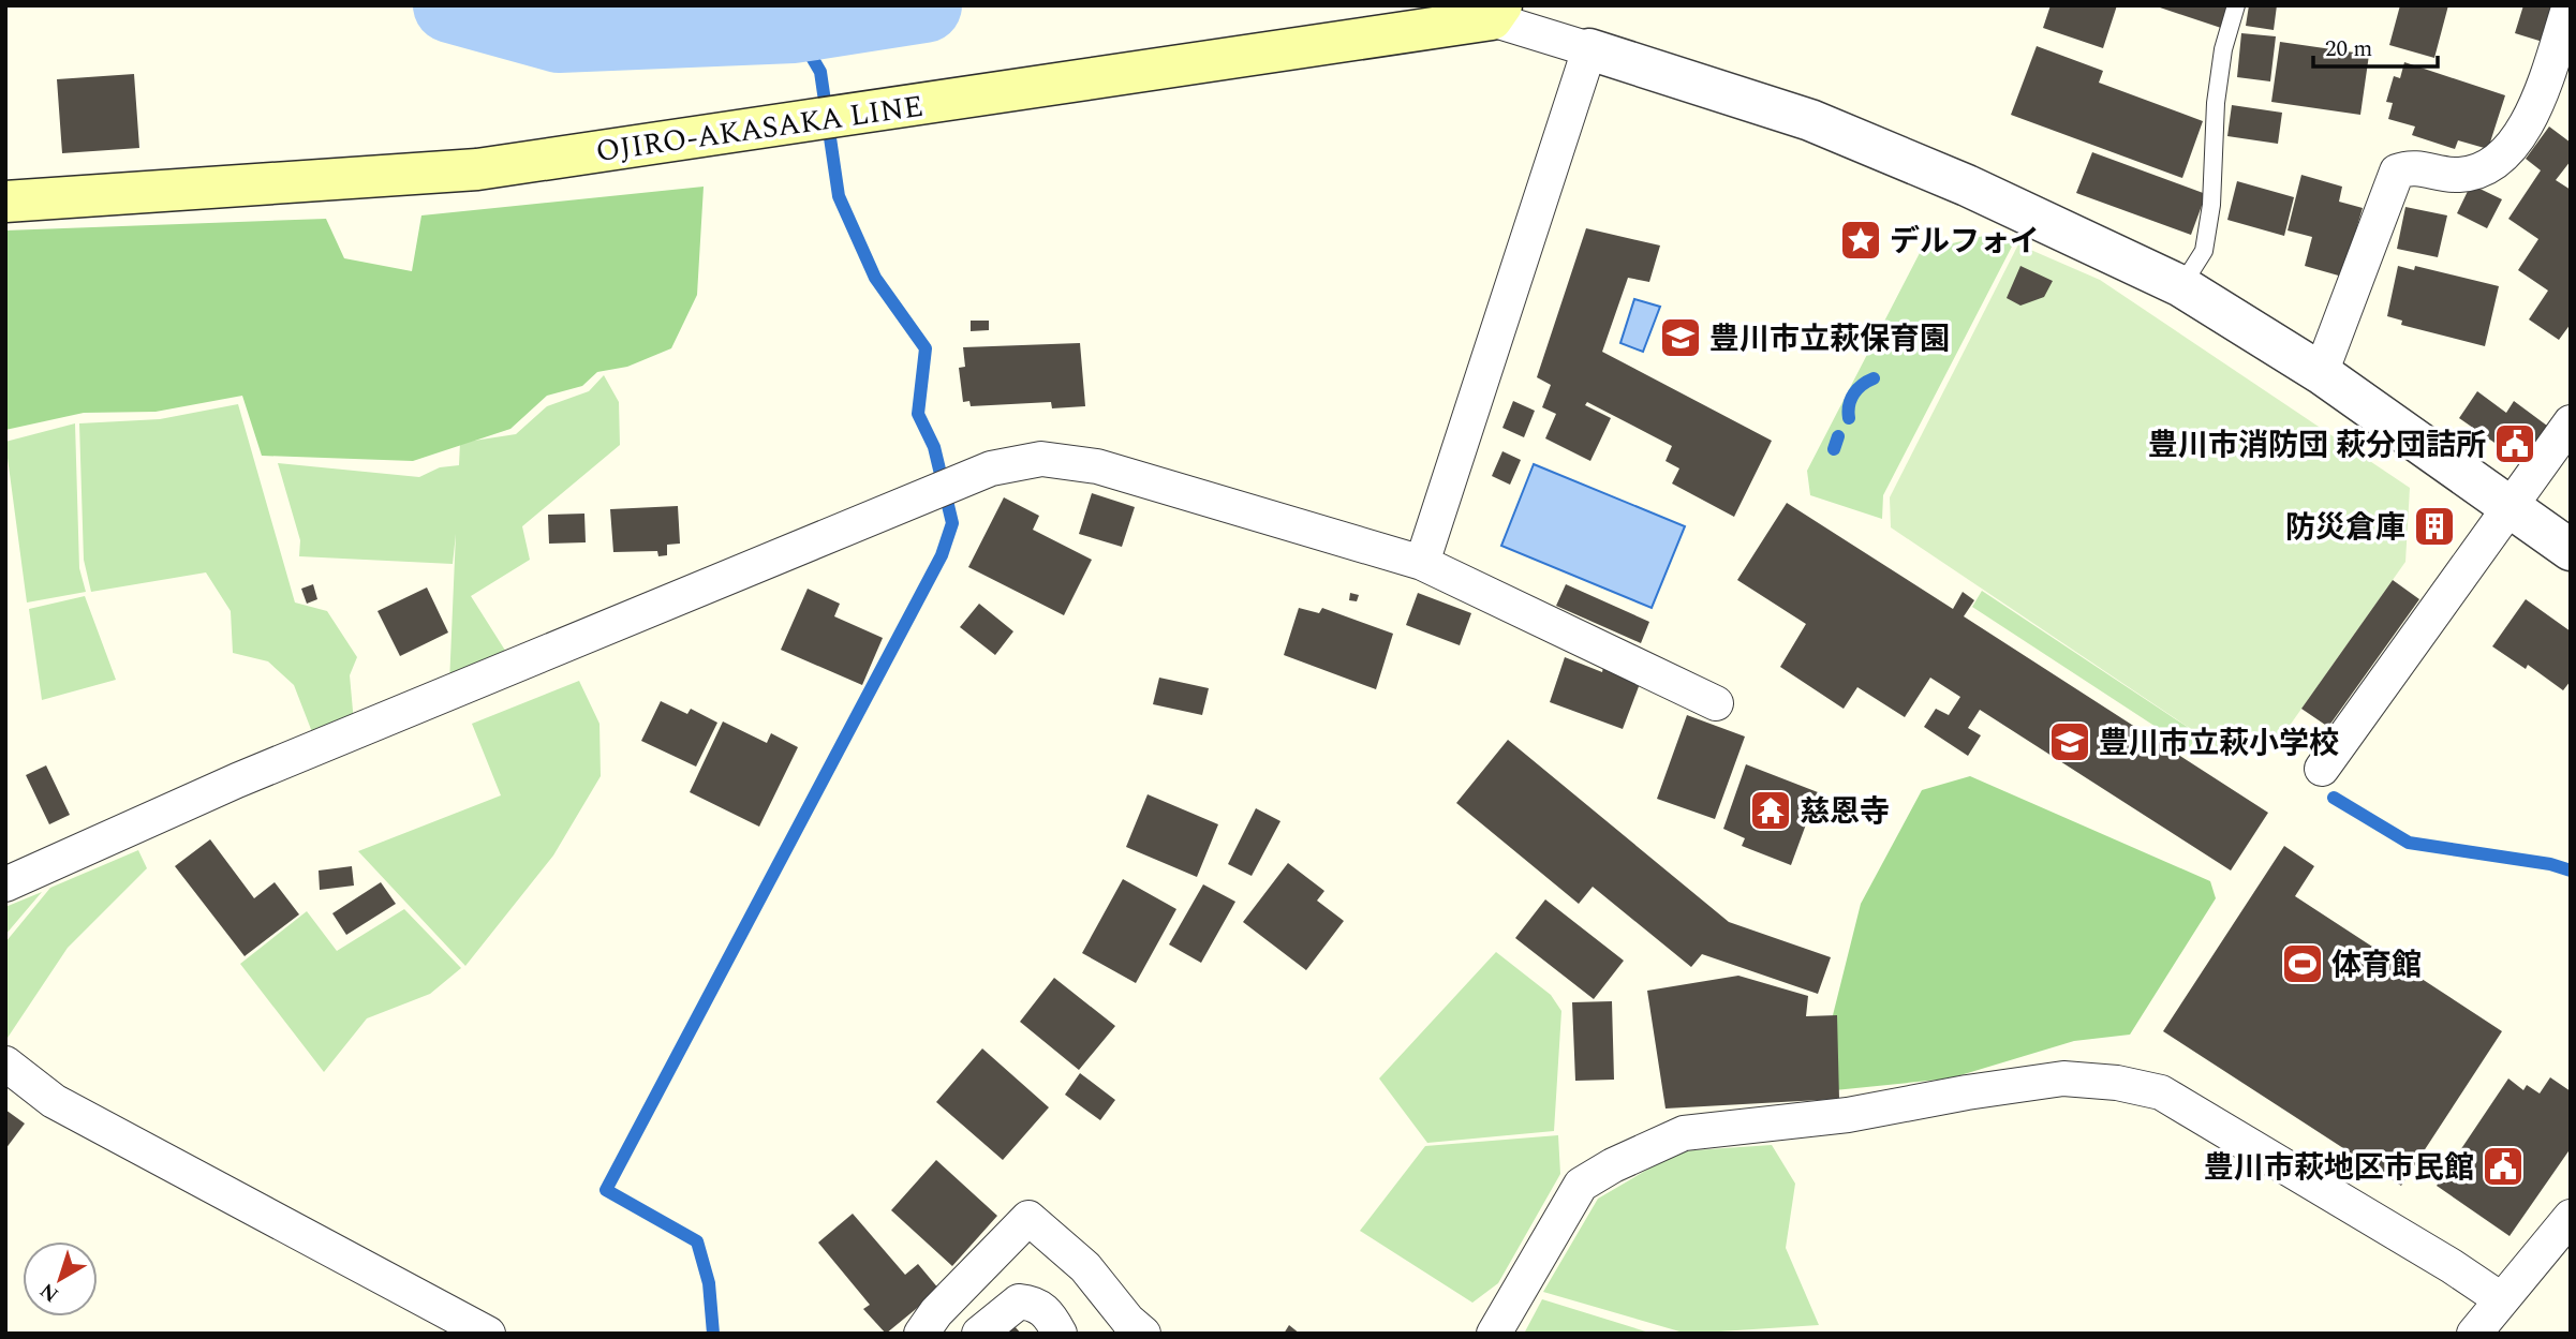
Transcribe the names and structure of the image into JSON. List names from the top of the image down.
{
  "streets": {
    "main road": ["OJIRO-AKASAKA LINE"]
  },
  "places": {
    "place": ["デルフォイ"],
    "school or university": ["豊川市立萩保育園", "豊川市立萩小学校"],
    "public building": ["豊川市消防団 萩分団詰所", "豊川市萩地区市民館"],
    "building": ["防災倉庫"],
    "temple": ["慈恩寺"],
    "sports": ["体育館"]
  },
  "scale_bar": "20 m",
  "north": "bottom left"
}
